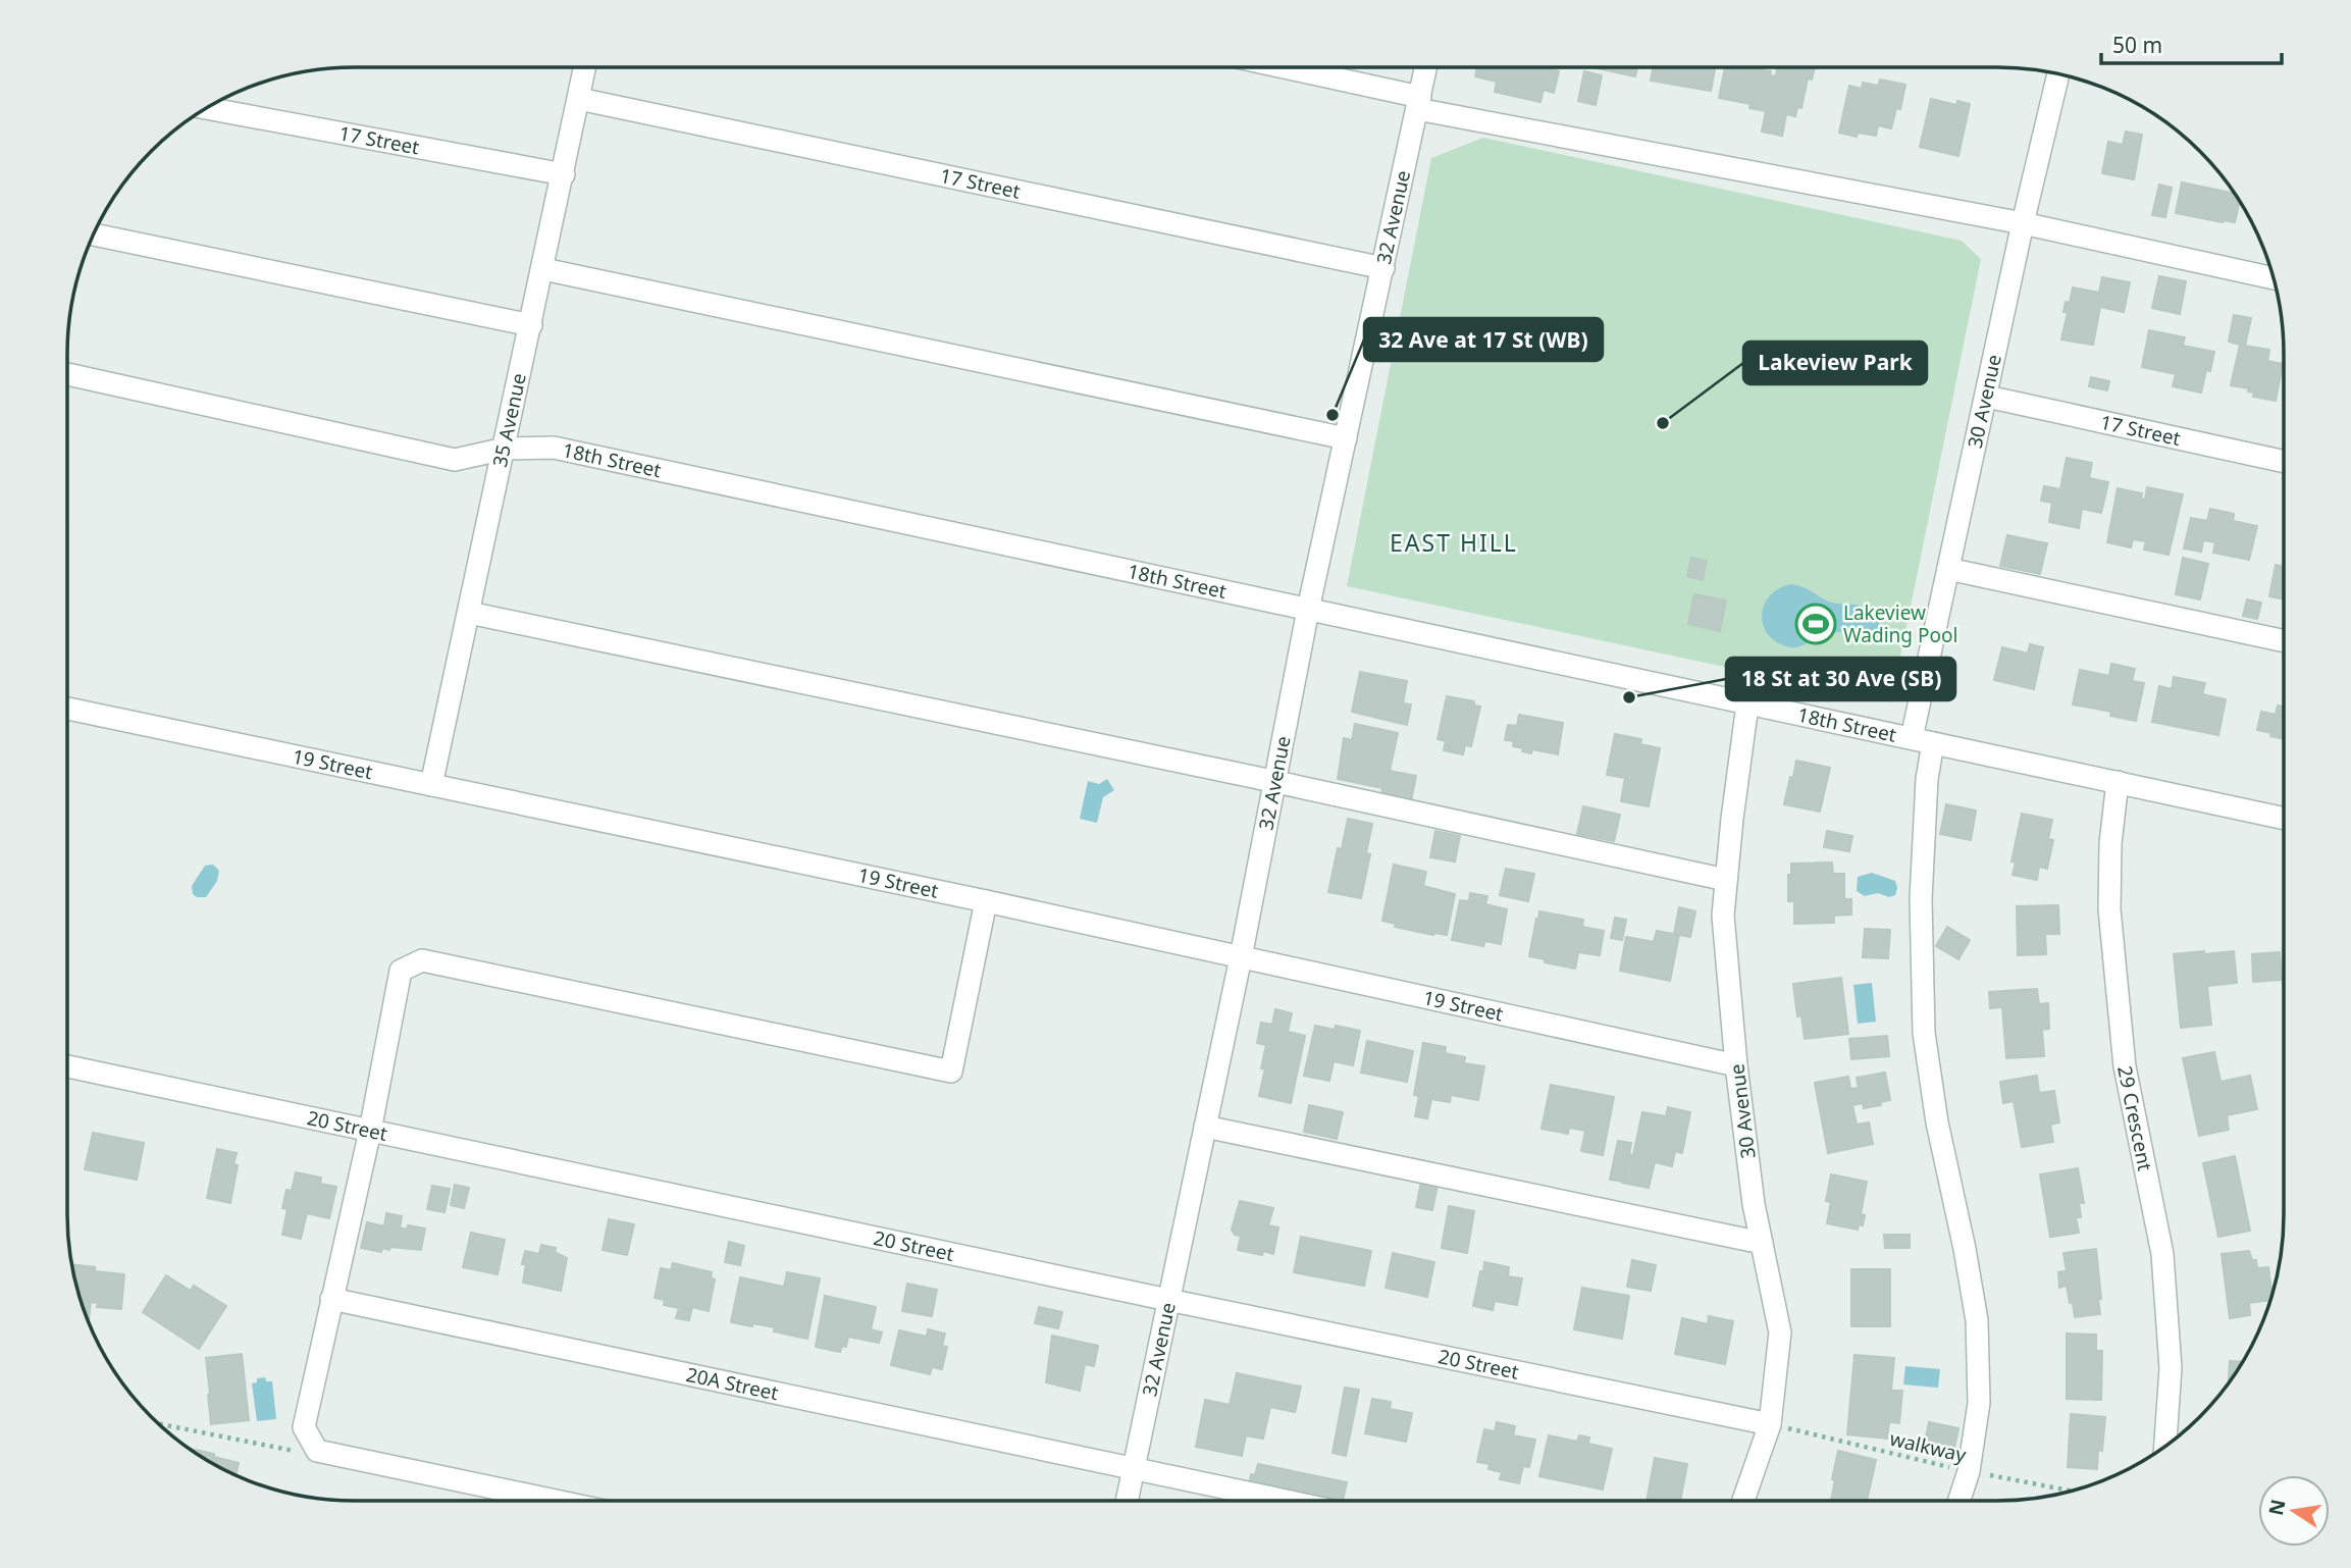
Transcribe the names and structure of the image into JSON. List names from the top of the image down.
{
  "streets": {
    "street": [
      "17 Street",
      "32 Avenue",
      "30 Avenue",
      "35 Avenue",
      "18th Street",
      "19 Street",
      "29 Crescent",
      "20 Street",
      "20A Street"
    ],
    "path": ["walkway"]
  },
  "crossings": [
    ["17 Street", "32 Avenue"],
    ["17 Street", "30 Avenue"],
    ["17 Street", "35 Avenue"],
    ["32 Avenue", "18th Street"],
    ["32 Avenue", "19 Street"],
    ["32 Avenue", "20 Street"],
    ["32 Avenue", "20A Street"],
    ["30 Avenue", "18th Street"],
    ["30 Avenue", "19 Street"],
    ["30 Avenue", "20 Street"],
    ["30 Avenue", "walkway"],
    ["35 Avenue", "18th Street"],
    ["35 Avenue", "19 Street"],
    ["18th Street", "29 Crescent"],
    ["20 Street", "walkway"]
  ],
  "districts": ["EAST HILL"],
  "places": {
    "other": ["32 Ave at 17 St (WB)", "Lakeview Park", "18 St at 30 Ave (SB)"],
    "sports": ["Lakeview Wading Pool"]
  },
  "scale_bar": "50 m",
  "north": "left"
}
